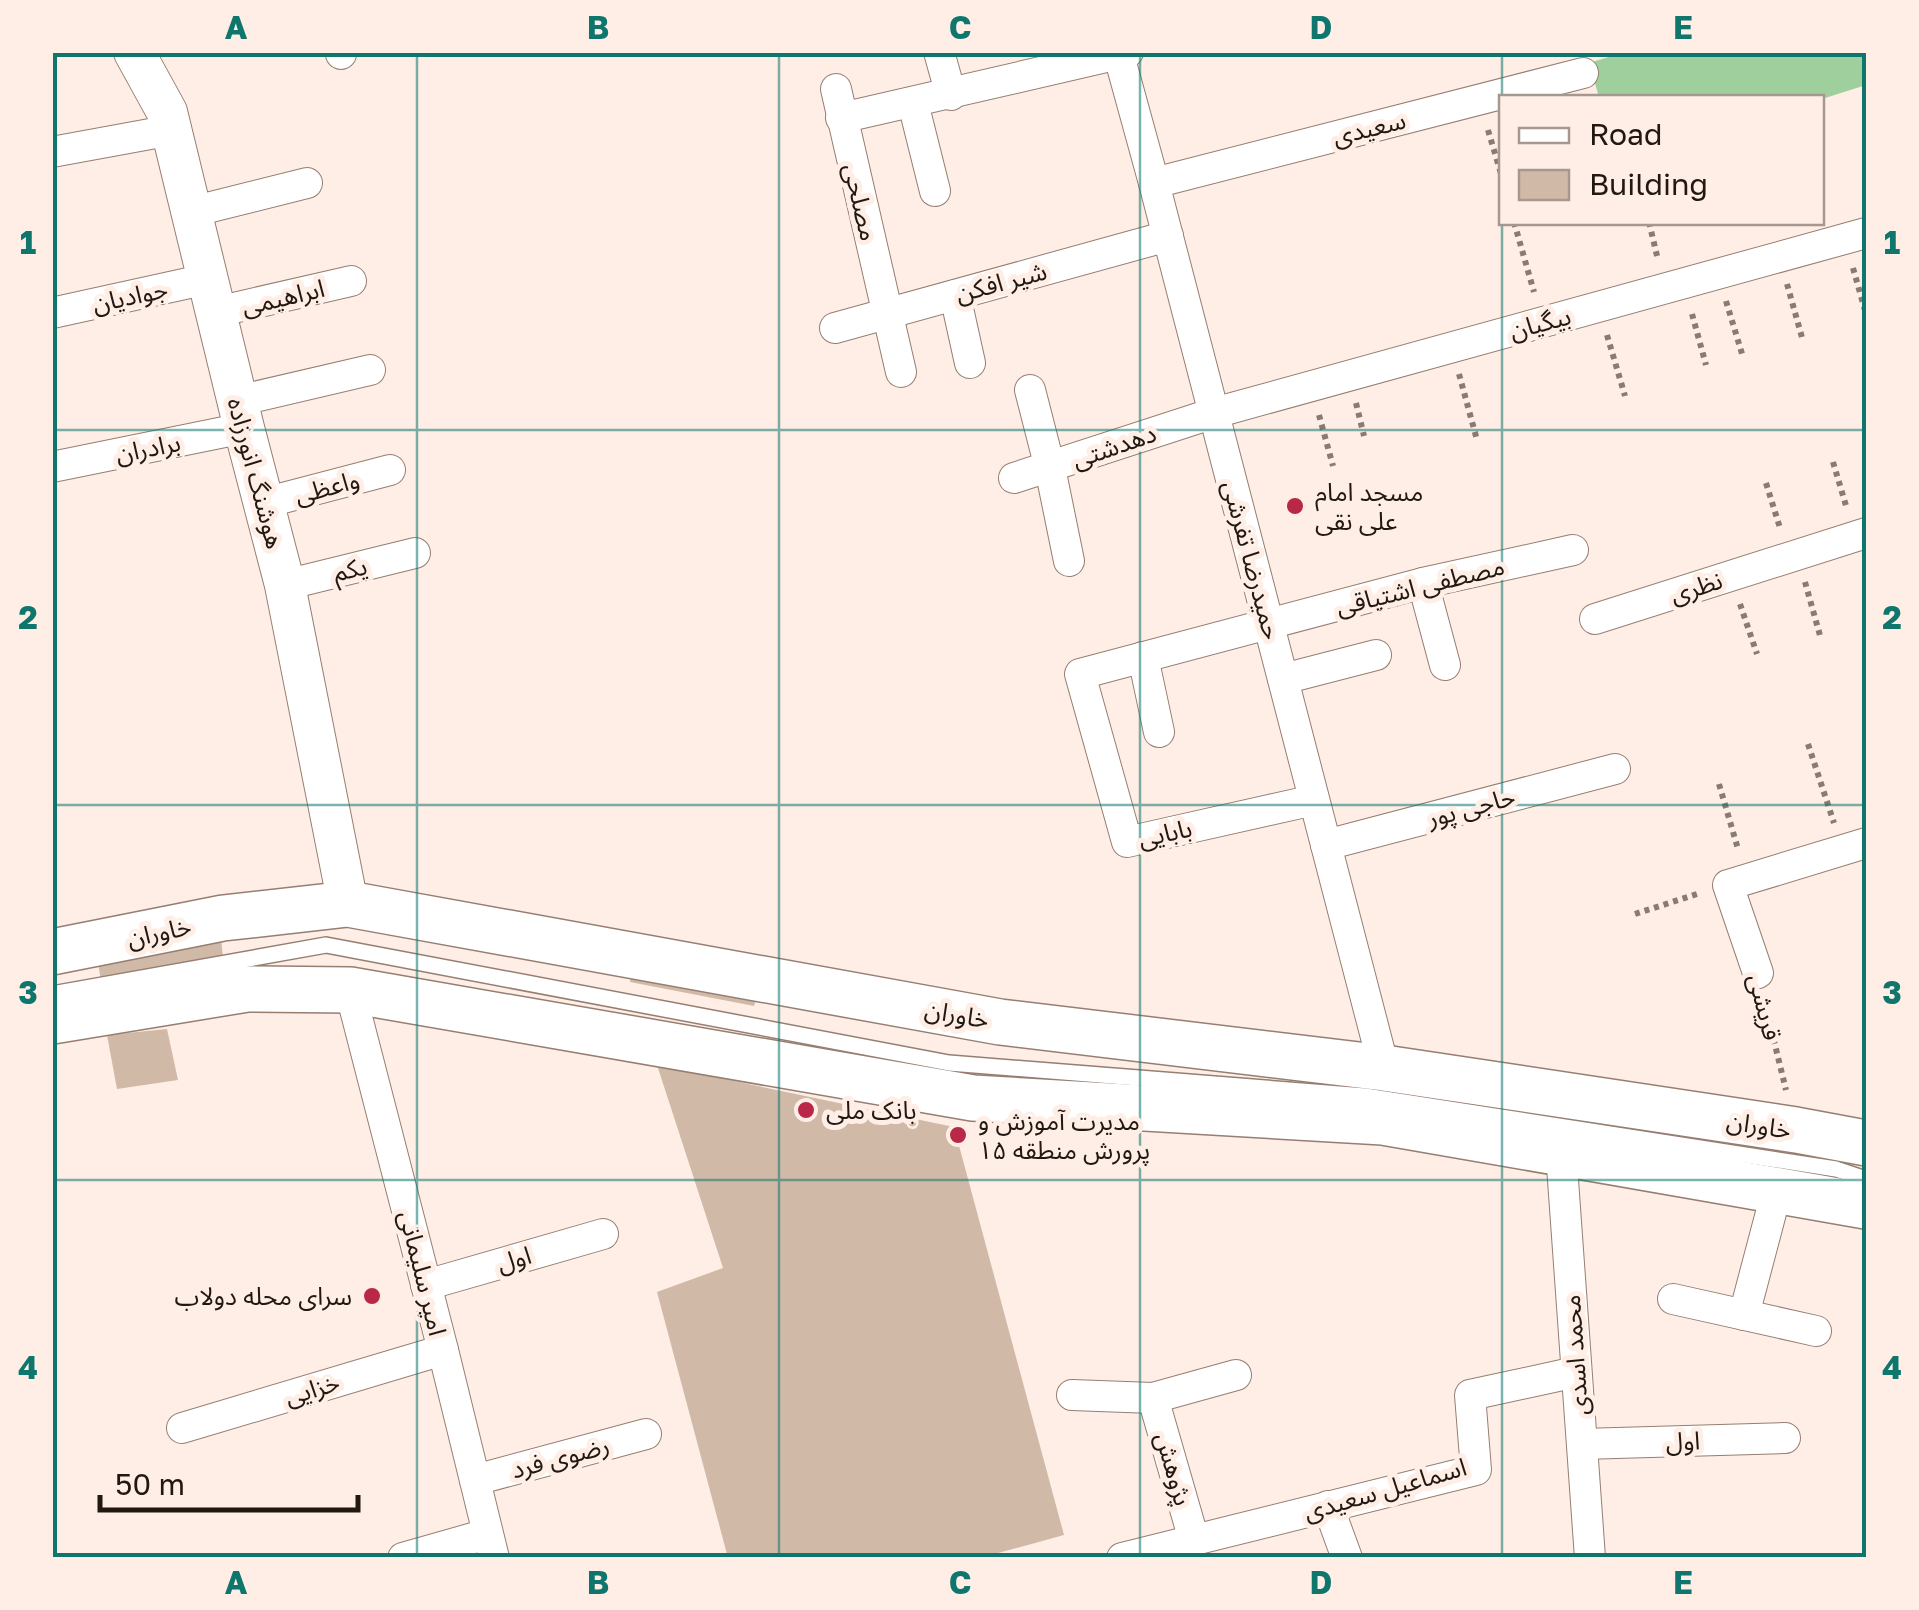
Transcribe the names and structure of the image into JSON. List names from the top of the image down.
{
  "streets": {
    "main road": ["هوشنگ انورزاده", "خاوران"],
    "street": [
      "سعیدی",
      "مصلحی",
      "شیر افکن",
      "جوادیان",
      "ابراهیمی",
      "بیگیان",
      "دهدشتی",
      "برادران",
      "واعظی",
      "حمیدرضا تفرشی",
      "یکم",
      "مصطفی اشتیاقی",
      "نظری",
      "حاجی پور",
      "بابایی",
      "قریشی",
      "اول",
      "امیر سلیمانی",
      "محمد اسدی",
      "خزایی",
      "رضوی فرد",
      "پژوهش",
      "اسماعیل سعیدی"
    ]
  },
  "crossings": [
    ["سعیدی", "حمیدرضا تفرشی"],
    ["مصلحی", "شیر افکن"],
    ["شیر افکن", "حمیدرضا تفرشی"],
    ["جوادیان", "ابراهیمی"],
    ["جوادیان", "هوشنگ انورزاده"],
    ["ابراهیمی", "هوشنگ انورزاده"],
    ["بیگیان", "دهدشتی"],
    ["بیگیان", "حمیدرضا تفرشی"],
    ["دهدشتی", "حمیدرضا تفرشی"],
    ["برادران", "هوشنگ انورزاده"],
    ["هوشنگ انورزاده", "واعظی"],
    ["هوشنگ انورزاده", "یکم"],
    ["هوشنگ انورزاده", "خاوران"],
    ["حمیدرضا تفرشی", "مصطفی اشتیاقی"],
    ["حمیدرضا تفرشی", "حاجی پور"],
    ["حمیدرضا تفرشی", "بابایی"],
    ["حمیدرضا تفرشی", "خاوران"],
    ["مصطفی اشتیاقی", "بابایی"],
    ["خاوران", "قریشی"],
    ["اول", "امیر سلیمانی"],
    ["اول", "محمد اسدی"],
    ["امیر سلیمانی", "خزایی"],
    ["امیر سلیمانی", "رضوی فرد"],
    ["محمد اسدی", "اسماعیل سعیدی"],
    ["پژوهش", "اسماعیل سعیدی"]
  ],
  "places": [
    "مسجد امام علی نقی",
    "بانک ملی",
    "مدیرت آموزش و پرورش منطقه ۱۵",
    "سرای محله دولاب"
  ],
  "legend": ["Road", "Building"],
  "scale_bar": "50 m",
  "grid": {
    "columns": [
      "A",
      "B",
      "C",
      "D",
      "E"
    ],
    "rows": [
      "1",
      "2",
      "3",
      "4"
    ]
  }
}
